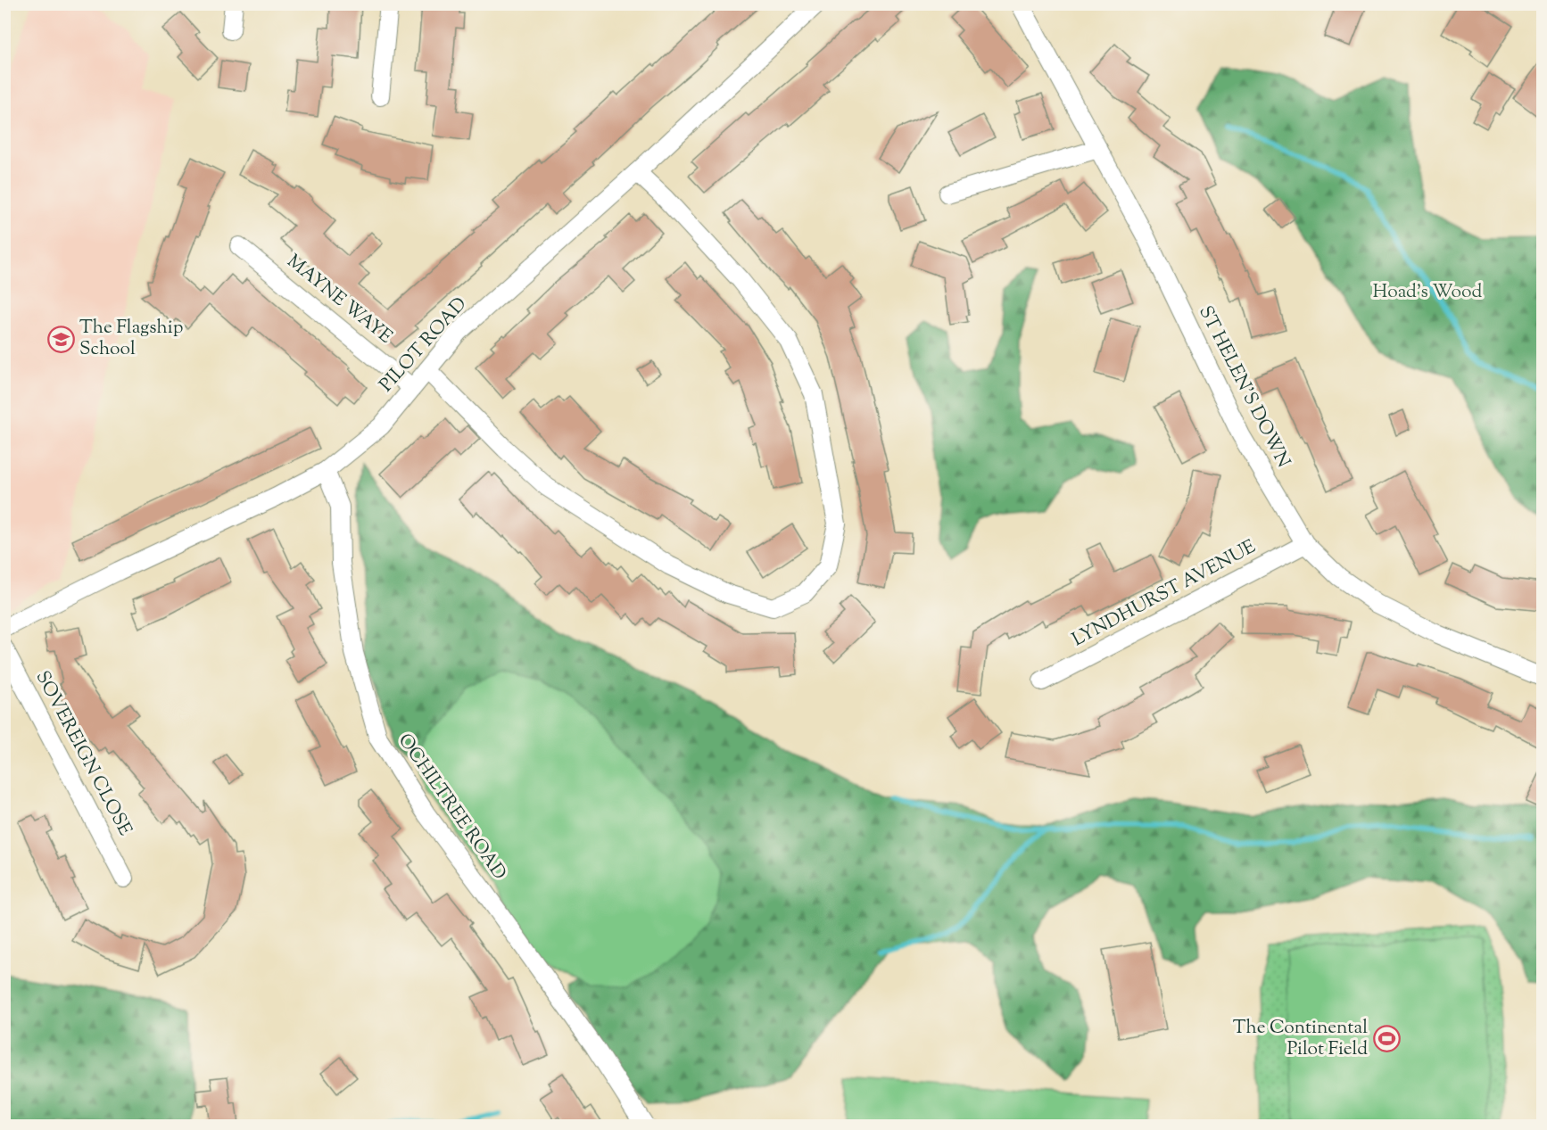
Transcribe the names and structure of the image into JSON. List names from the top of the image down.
{
  "streets": {
    "street": [
      "MAYNE WAYE",
      "PILOT ROAD",
      "ST HELEN'S DOWN",
      "LYNDHURST AVENUE",
      "SOVEREIGN CLOSE",
      "OCHILTREE ROAD"
    ]
  },
  "crossings": [
    ["MAYNE WAYE", "PILOT ROAD"],
    ["PILOT ROAD", "OCHILTREE ROAD"],
    ["ST HELEN'S DOWN", "LYNDHURST AVENUE"]
  ],
  "parks": ["Hoad's Wood"],
  "places": {
    "school or university": ["The Flagship School"],
    "sports": ["The Continental Pilot Field"]
  }
}
